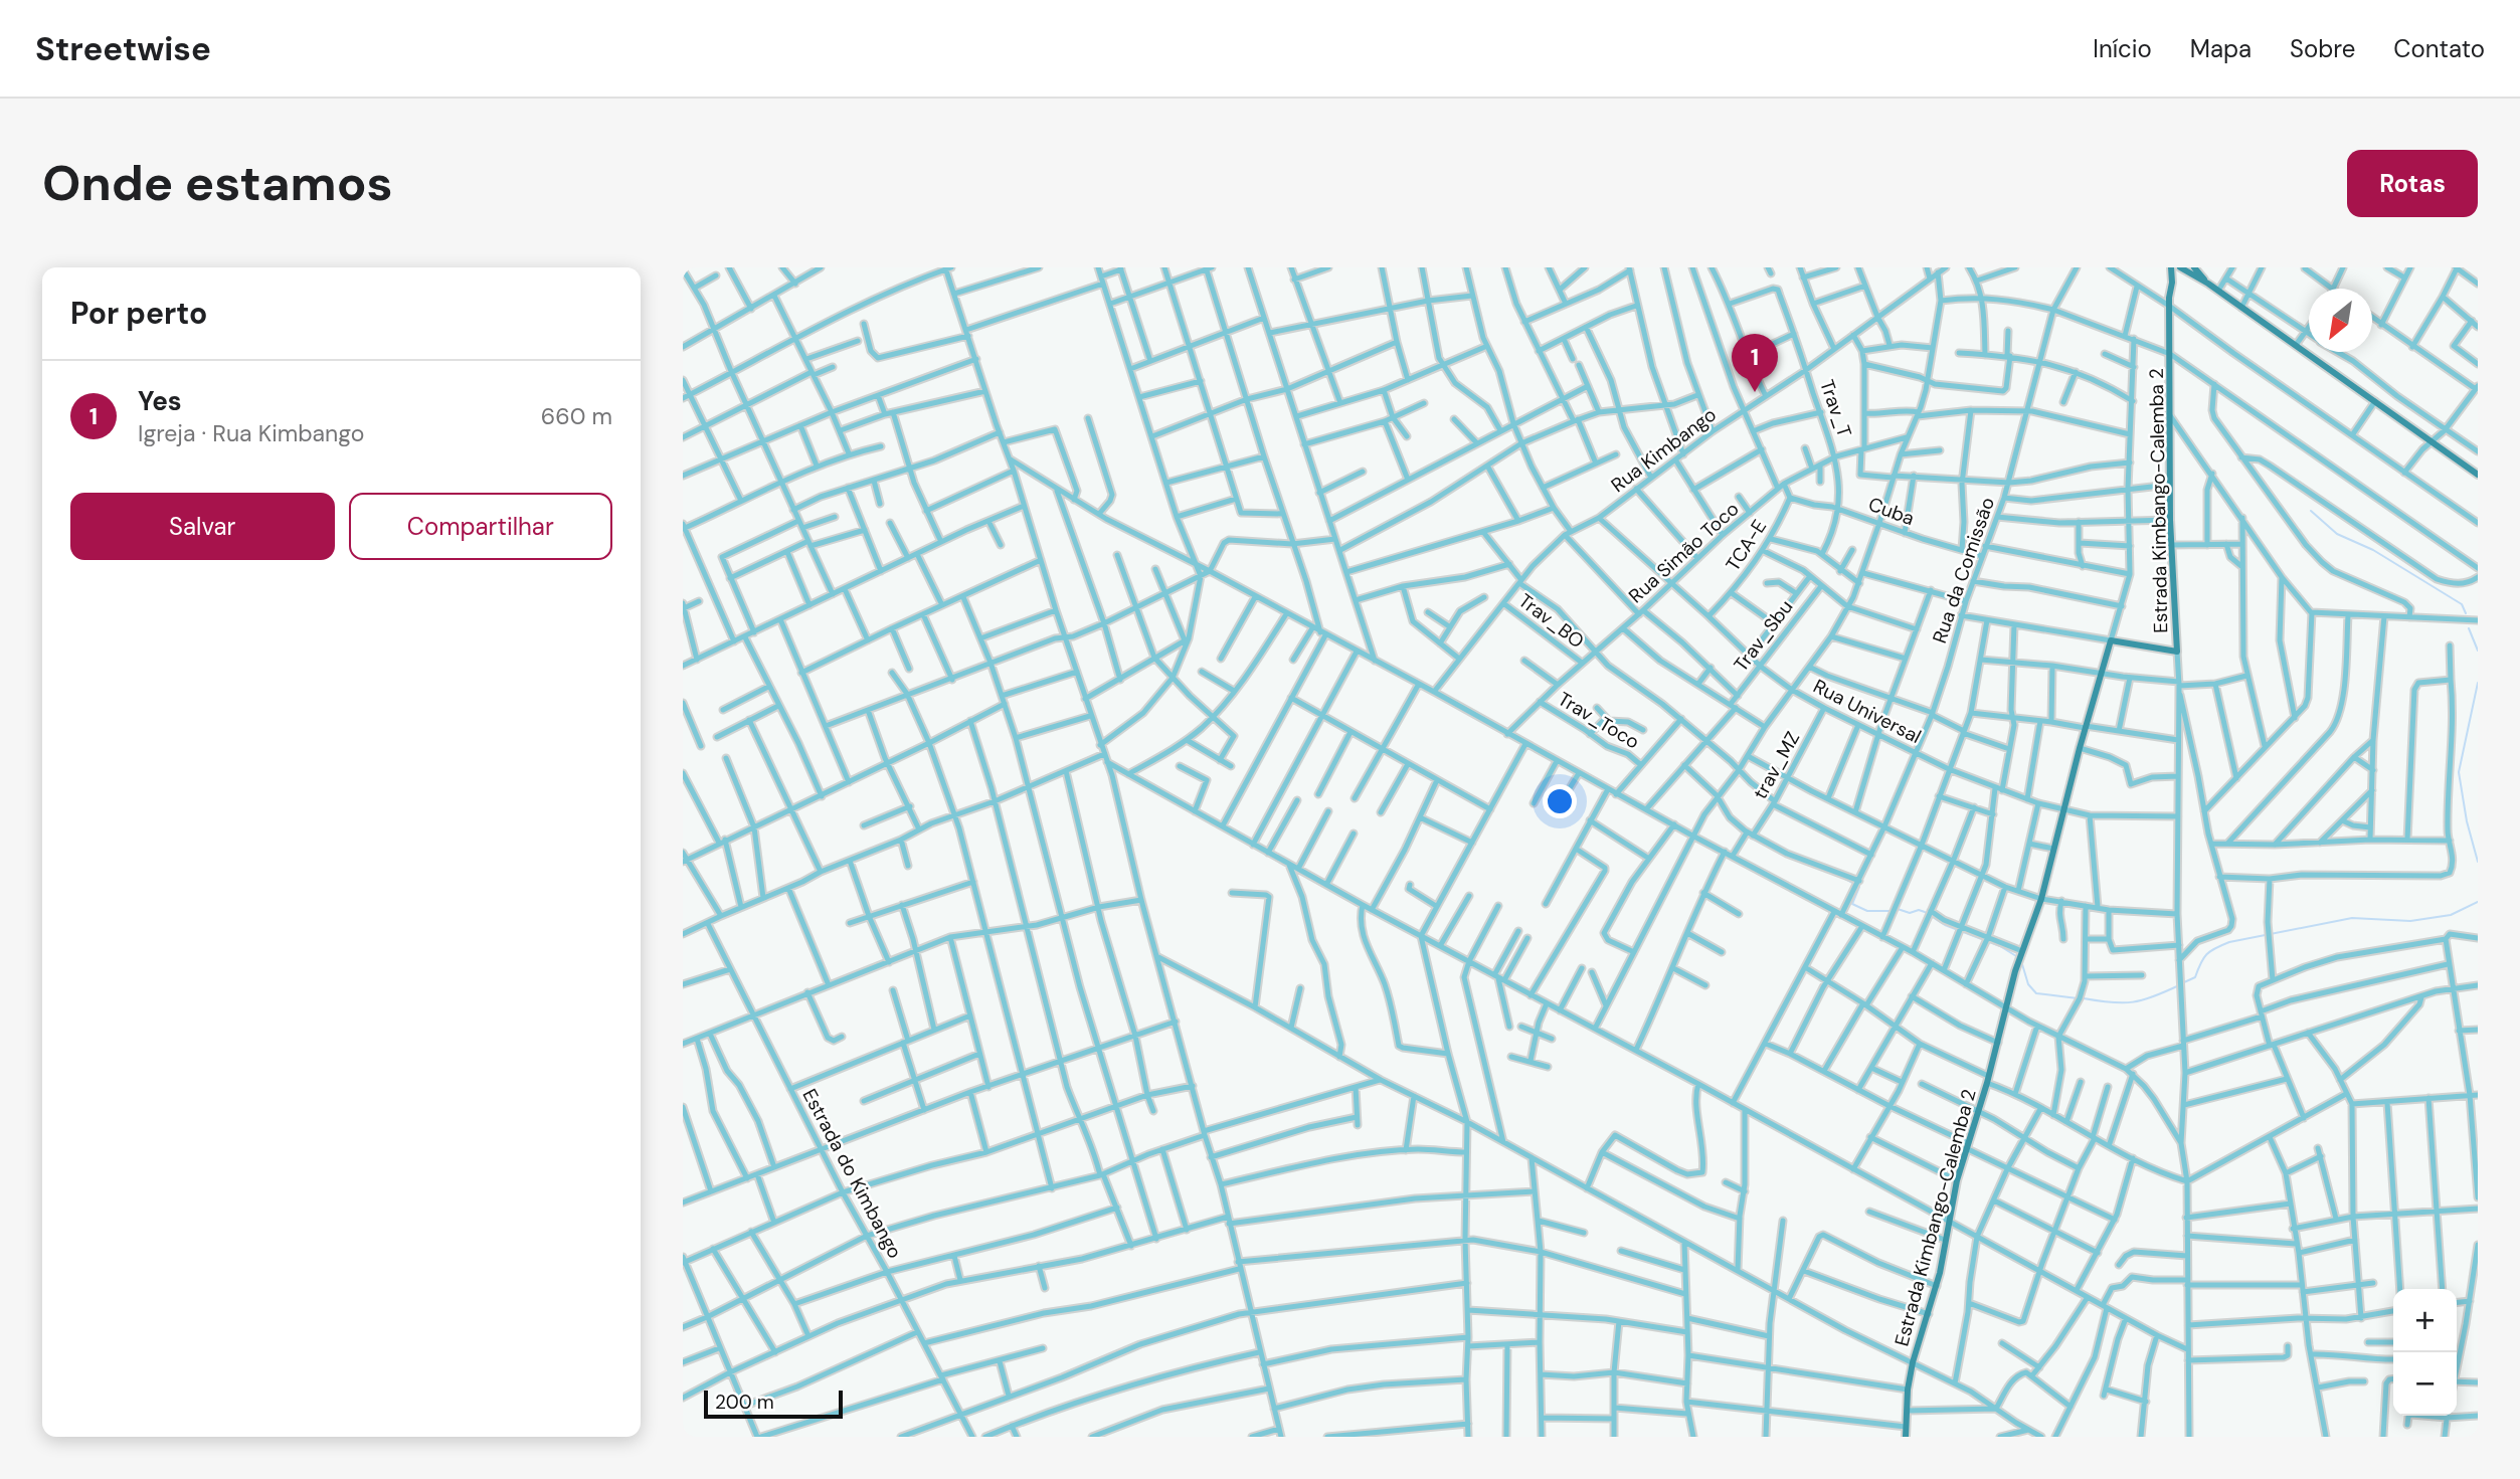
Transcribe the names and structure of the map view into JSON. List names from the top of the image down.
{
  "streets": {
    "main road": ["Estrada Kimbango-Calemba 2"],
    "street": [
      "Trav_T",
      "Rua Kimbango",
      "Cuba",
      "TCA-E",
      "Rua Simão Toco",
      "Rua da Comissão",
      "Trav_BO",
      "Trav_Sbu",
      "Rua Universal",
      "Trav_Toco",
      "trav_MZ",
      "Estrada do Kimbango"
    ]
  },
  "crossings": [
    ["Trav_T", "Rua Kimbango"],
    ["Trav_T", "Cuba"],
    ["Trav_T", "Rua Simão Toco"],
    ["Rua Kimbango", "Trav_BO"],
    ["Rua Kimbango", "Rua Universal"],
    ["Estrada Kimbango-Calemba 2", "Rua Universal"],
    ["Cuba", "TCA-E"],
    ["Cuba", "Rua da Comissão"],
    ["TCA-E", "Rua Universal"],
    ["Rua Simão Toco", "Trav_BO"],
    ["Rua Simão Toco", "Rua Universal"],
    ["Rua Simão Toco", "Trav_Toco"],
    ["Rua da Comissão", "Rua Universal"],
    ["Trav_Sbu", "Rua Universal"],
    ["Rua Universal", "trav_MZ"]
  ],
  "scale_bar": "200 m",
  "north": "bottom left",
  "page": {
    "header": "Streetwise",
    "nav": [
      "Início",
      "Mapa",
      "Sobre",
      "Contato"
    ],
    "buttons": [
      "Rotas",
      ["Salvar", "Compartilhar"]
    ],
    "title": "Onde estamos",
    "heading": "Por perto",
    "pins": "1",
    "list": [
      {
        "mark": "1",
        "name": "Yes",
        "note": "Igreja · Rua Kimbango",
        "value": "660 m"
      }
    ],
    "map_buttons": ["+", "−"],
    "scale": "200 m"
  }
}
